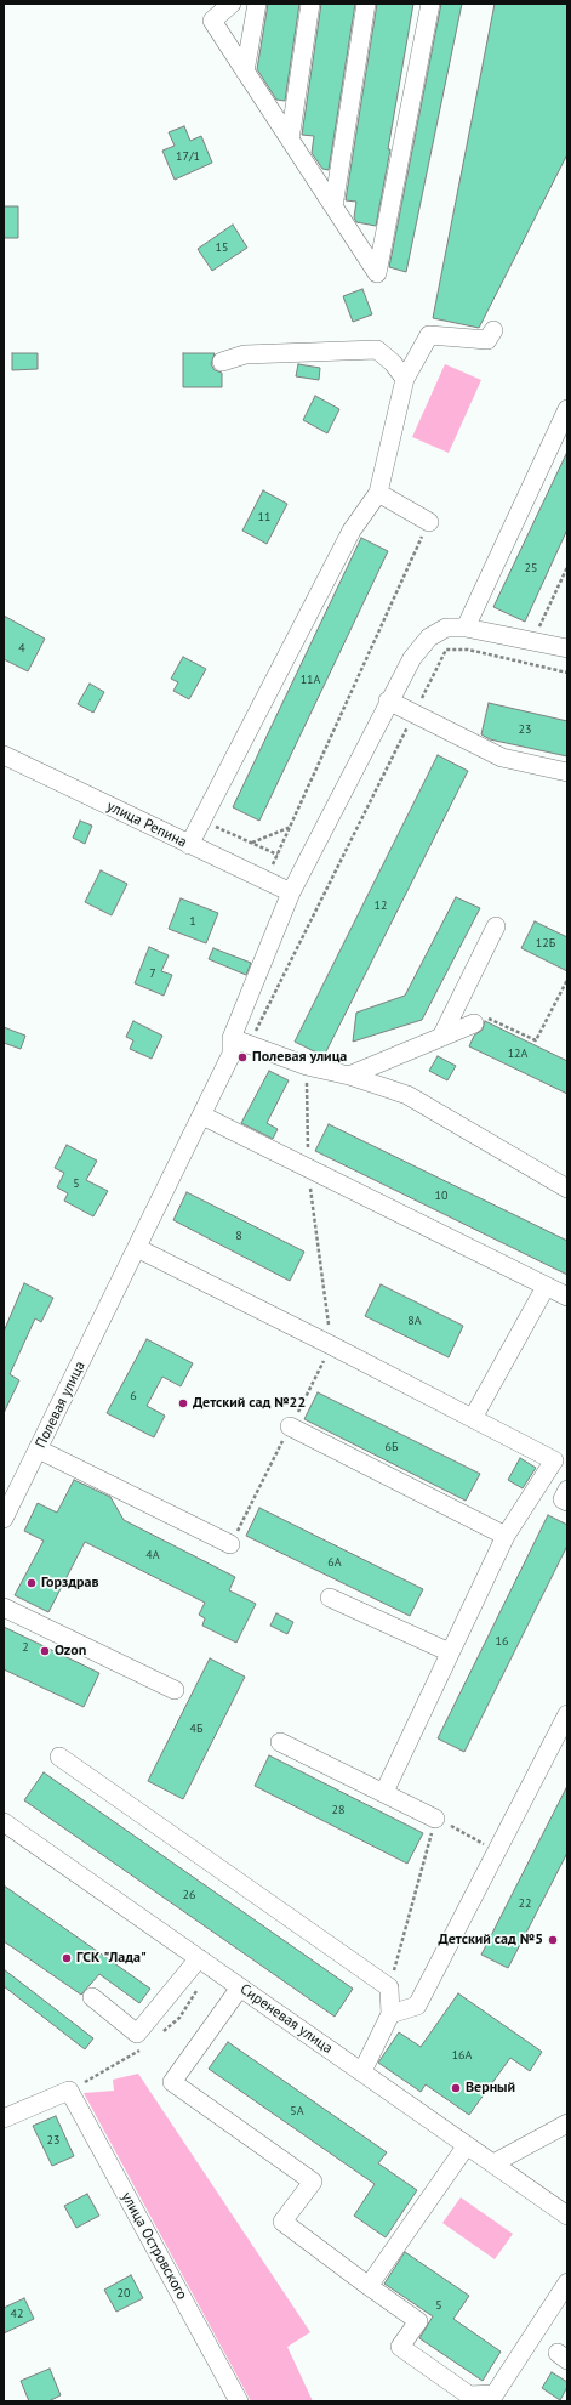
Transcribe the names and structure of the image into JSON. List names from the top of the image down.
{
  "streets": {
    "street": [
      "улица Репина",
      "Полевая улица",
      "Сиреневая улица",
      "улица Островского"
    ]
  },
  "crossings": [
    ["улица Репина", "Полевая улица"]
  ],
  "places": [
    "Полевая улица",
    "Детский сад №22",
    "Горздрав",
    "Ozon",
    "Детский сад №5",
    "ГСК \"Лада\"",
    "Верный"
  ],
  "house_numbers": [
    "17/1",
    "15",
    "11",
    "25",
    "4",
    "11А",
    "23",
    "12",
    "1",
    "12Б",
    "7",
    "12А",
    "5",
    "10",
    "8",
    "8А",
    "6",
    "6Б",
    "4А",
    "6А",
    "16",
    "2",
    "4Б",
    "28",
    "26",
    "22",
    "16А",
    "5А",
    "23",
    "20",
    "5",
    "42"
  ]
}
